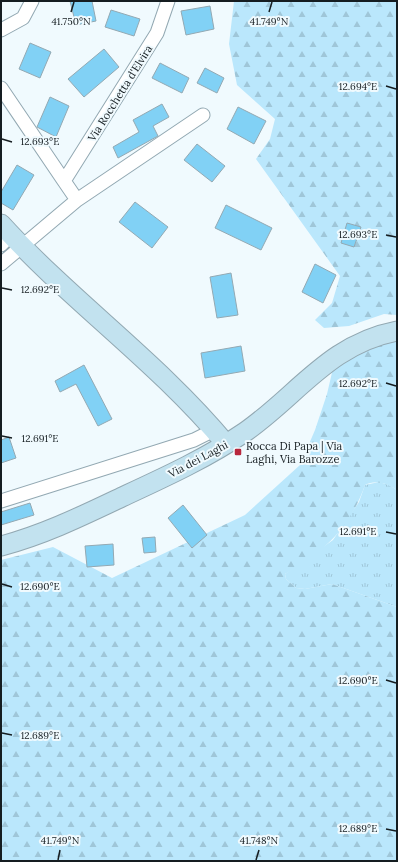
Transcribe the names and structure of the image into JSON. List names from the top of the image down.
{
  "streets": {
    "main road": ["Via dei Laghi"],
    "street": ["Via Rocchetta d'Elvira"]
  },
  "places": {
    "transit": ["Rocca Di Papa | Via Laghi, Via Barozze"]
  },
  "coordinates": [
    "41.750°N",
    "41.749°N",
    "12.694°E",
    "12.693°E",
    "12.692°E",
    "12.691°E",
    "12.690°E",
    "12.689°E",
    "41.748°N"
  ]
}
